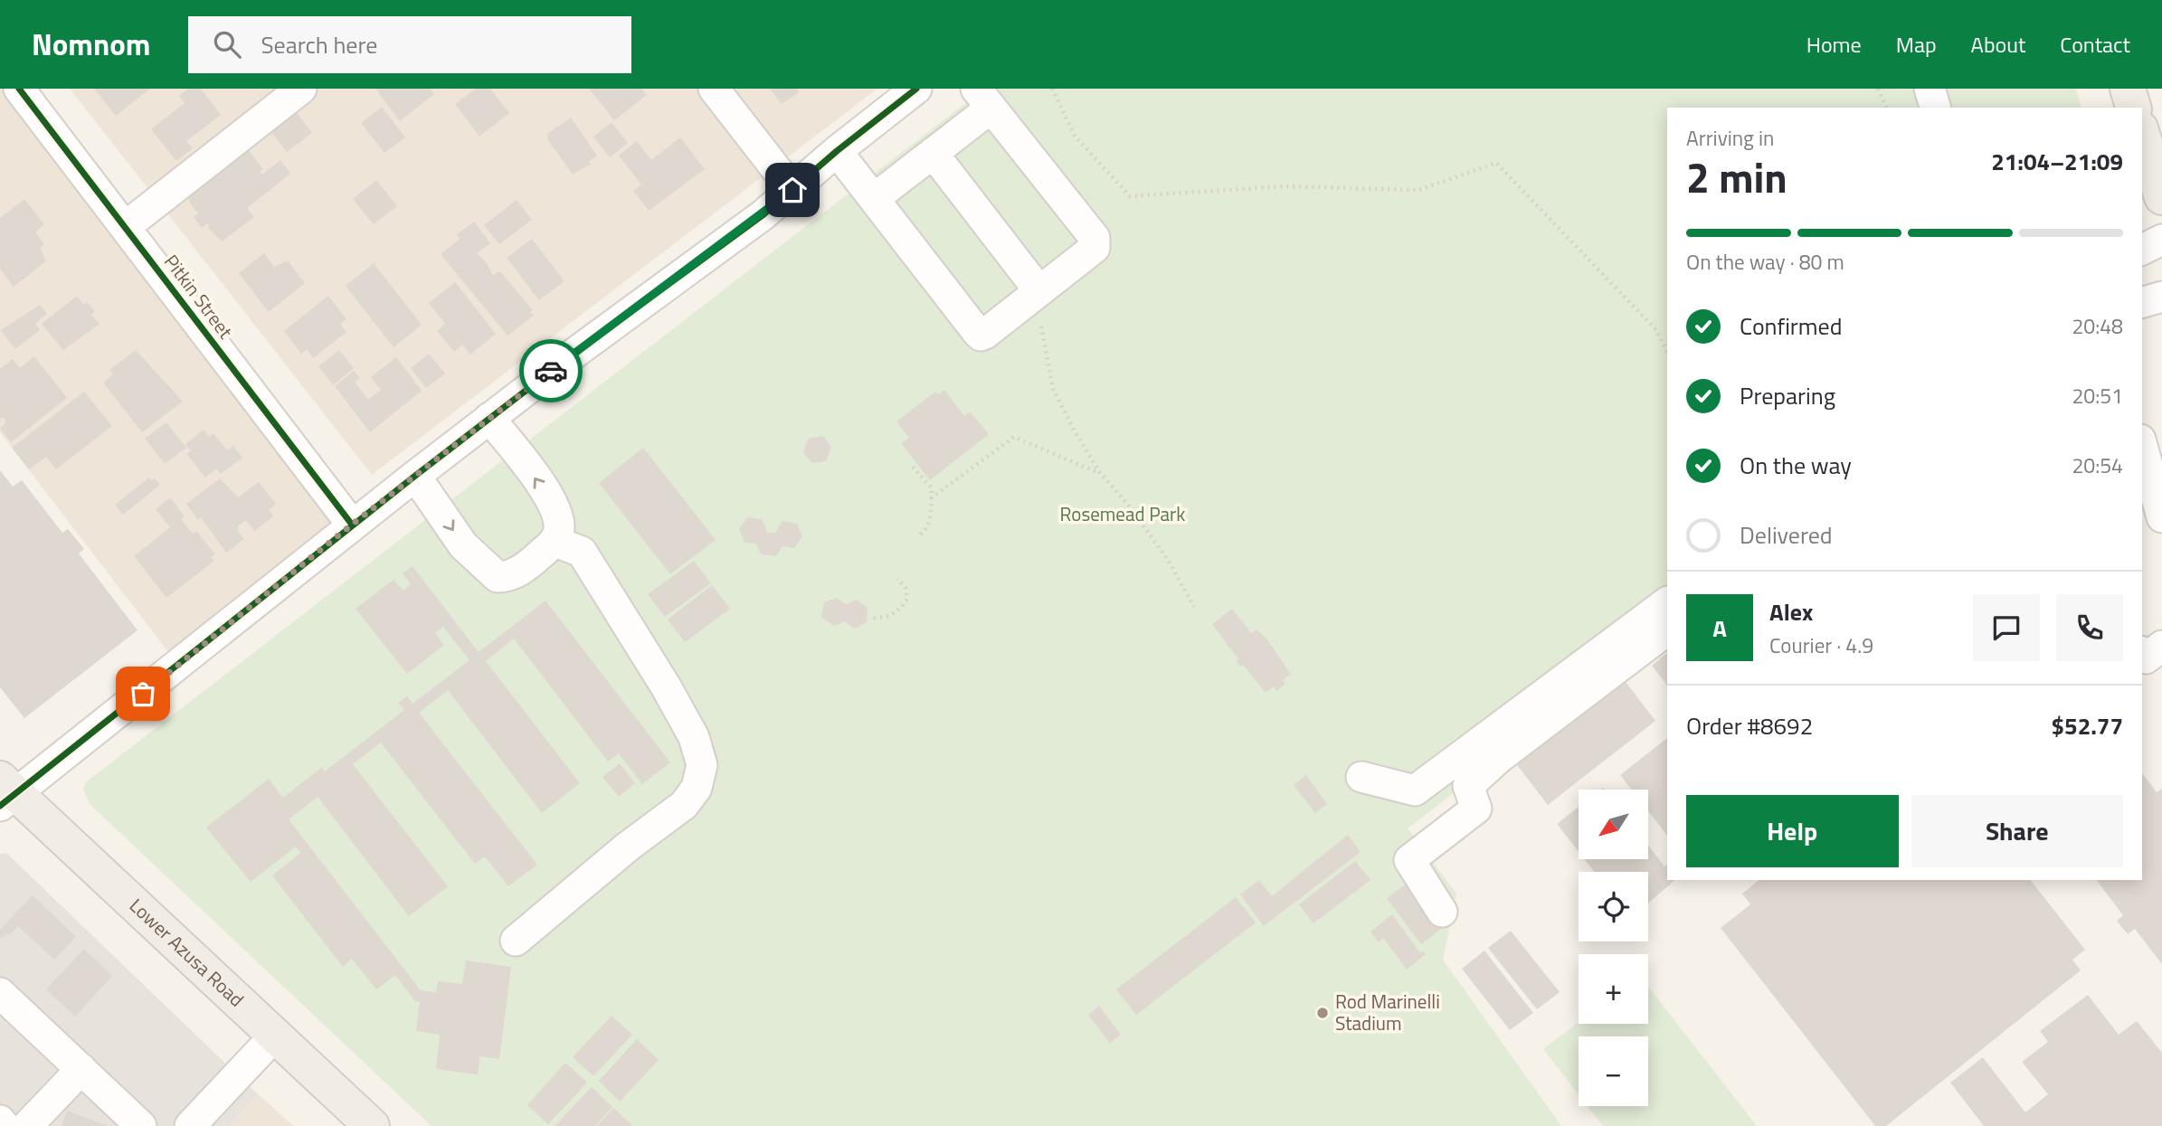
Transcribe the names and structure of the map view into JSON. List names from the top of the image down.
{
  "streets": {
    "main road": ["Lower Azusa Road"],
    "street": ["Pitkin Street"]
  },
  "parks": ["Rosemead Park"],
  "places": ["Rod Marinelli Stadium"],
  "north": "bottom left",
  "page": {
    "header": "Nomnom",
    "search": "Search here",
    "nav": [
      "Home",
      "Map",
      "About",
      "Contact"
    ],
    "heading": ["2 min", "Arriving in", "21:04–21:09"],
    "panel": [
      "Alex",
      "Courier · 4.9",
      "Order #8692",
      "$52.77"
    ],
    "bar": "On the way · 80 m",
    "list": [
      ["Confirmed", "20:48"],
      ["Preparing", "20:51"],
      ["On the way", "20:54"],
      "Delivered"
    ],
    "round": "A",
    "buttons": ["Help", "Share"],
    "map_buttons": ["+", "−"]
  }
}
